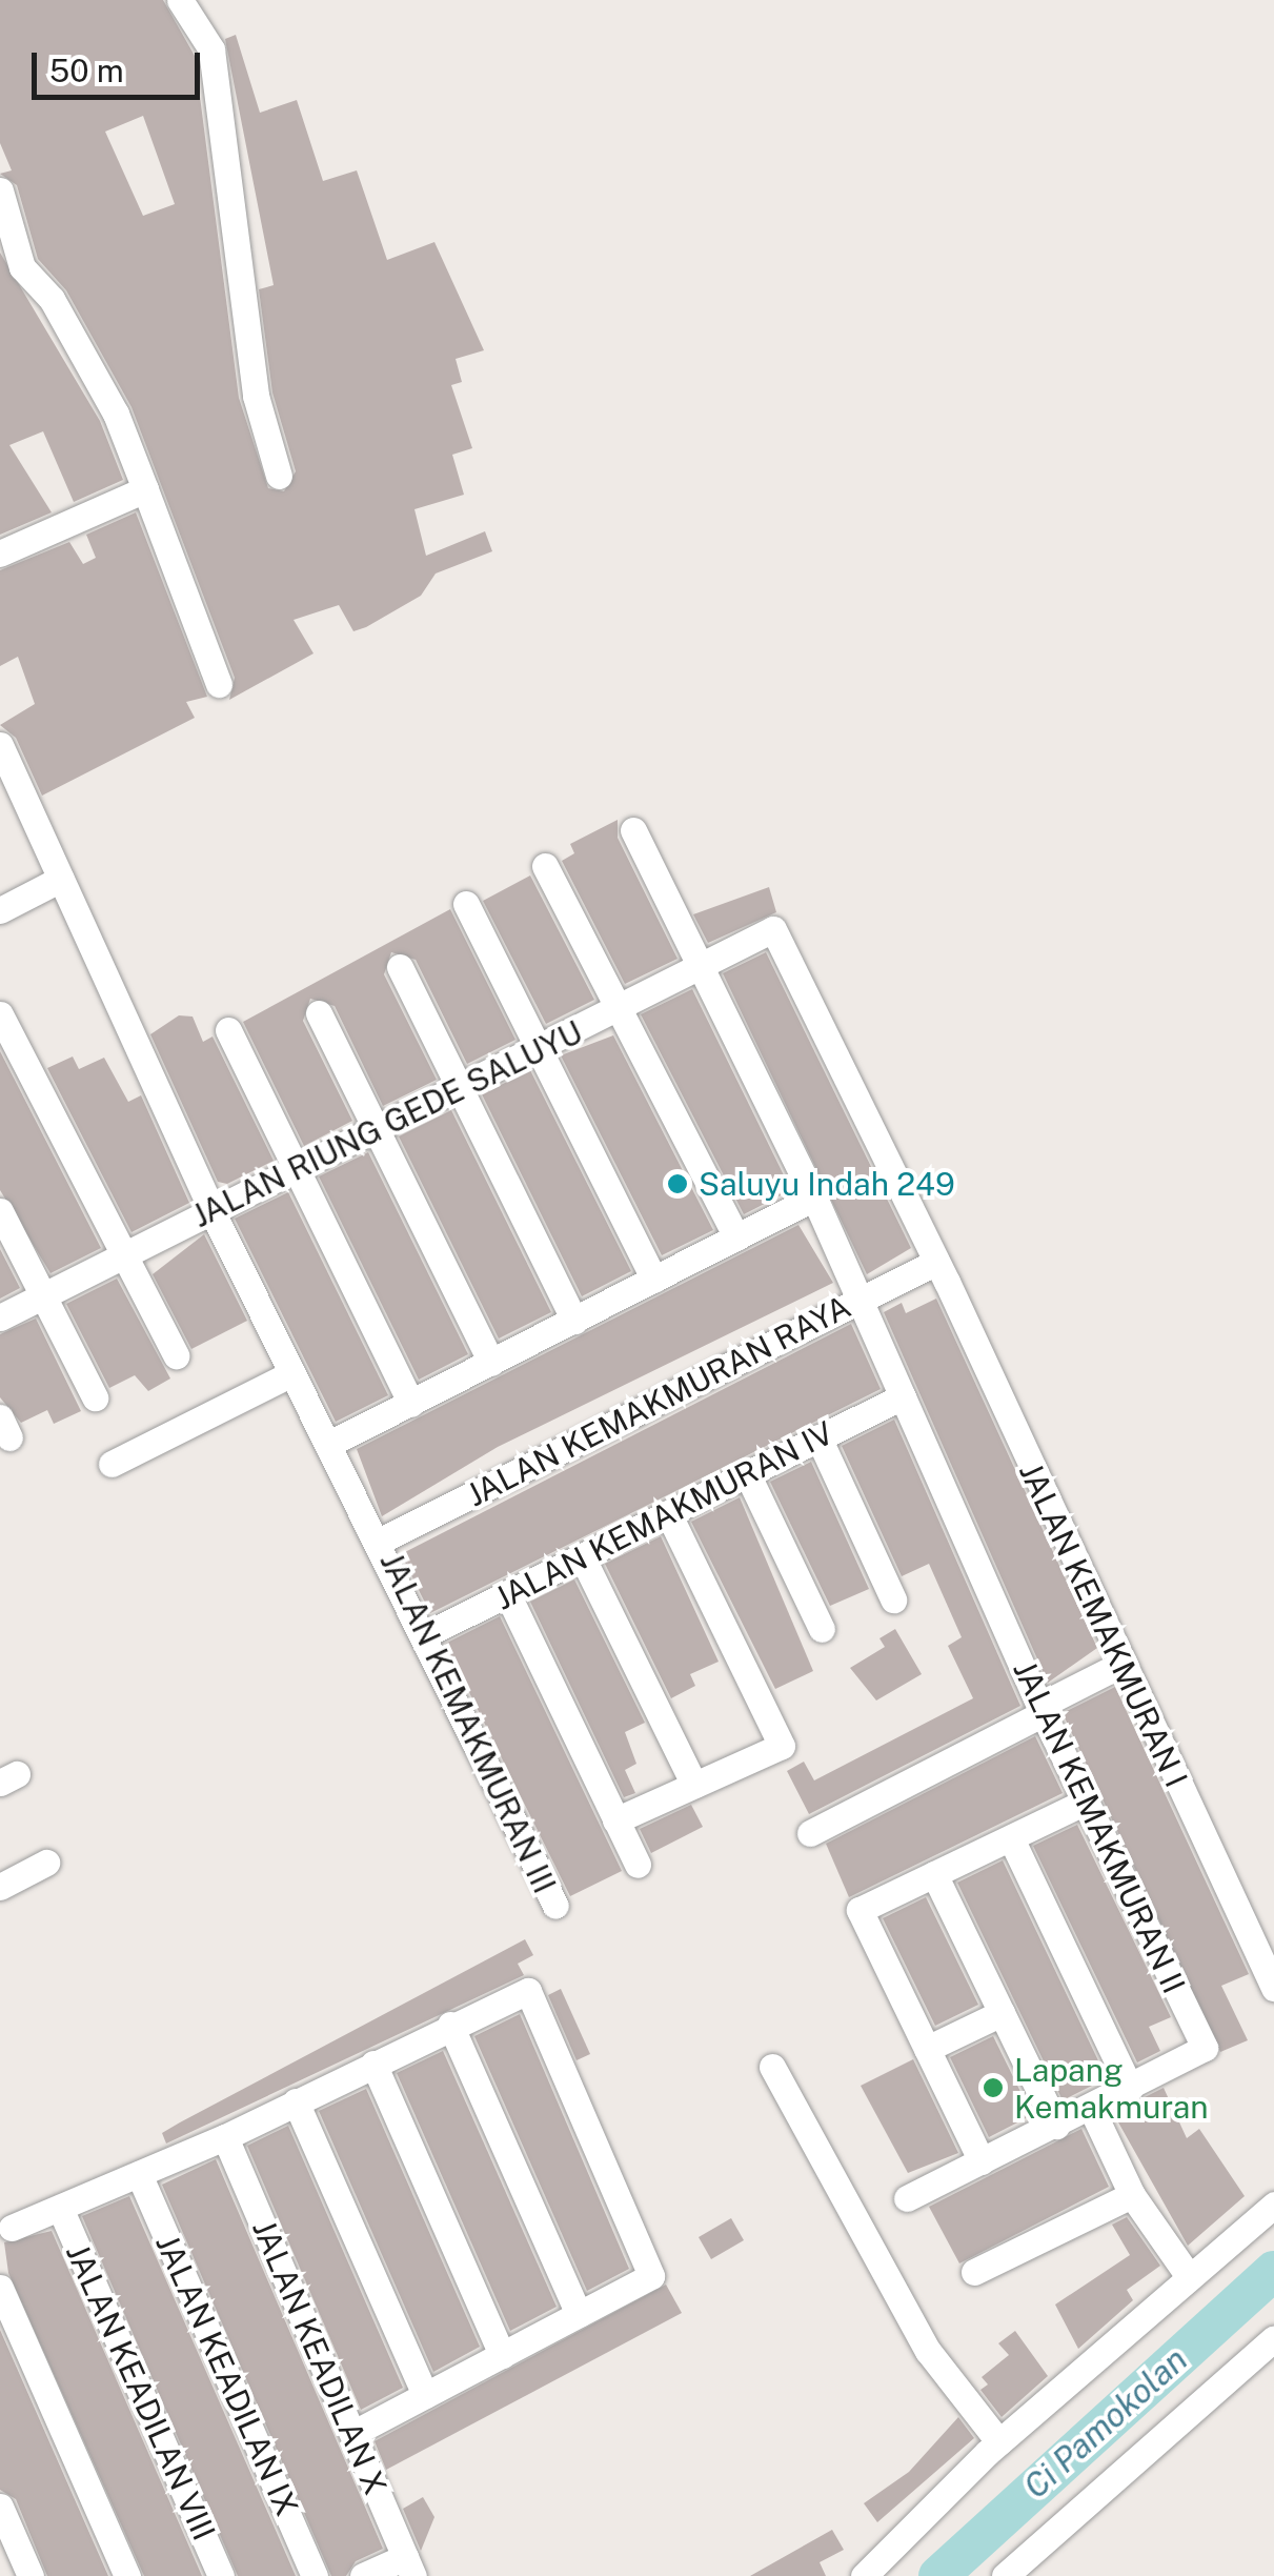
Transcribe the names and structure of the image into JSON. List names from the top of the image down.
{
  "streets": {
    "street": [
      "JALAN RIUNG GEDE SALUYU",
      "JALAN KEMAKMURAN RAYA",
      "JALAN KEMAKMURAN IV",
      "JALAN KEMAKMURAN I",
      "JALAN KEMAKMURAN III",
      "JALAN KEMAKMURAN II",
      "JALAN KEADILAN X",
      "JALAN KEADILAN IX",
      "JALAN KEADILAN VIII"
    ]
  },
  "crossings": [
    ["JALAN RIUNG GEDE SALUYU", "JALAN KEMAKMURAN I"],
    ["JALAN RIUNG GEDE SALUYU", "JALAN KEMAKMURAN III"],
    ["JALAN RIUNG GEDE SALUYU", "JALAN KEMAKMURAN II"],
    ["JALAN KEMAKMURAN RAYA", "JALAN KEMAKMURAN I"],
    ["JALAN KEMAKMURAN RAYA", "JALAN KEMAKMURAN III"],
    ["JALAN KEMAKMURAN RAYA", "JALAN KEMAKMURAN II"],
    ["JALAN KEMAKMURAN IV", "JALAN KEMAKMURAN III"],
    ["JALAN KEMAKMURAN IV", "JALAN KEMAKMURAN II"]
  ],
  "water": ["Ci Pamokolan"],
  "places": ["Saluyu Indah 249", "Lapang Kemakmuran"],
  "scale_bar": "50 m"
}
